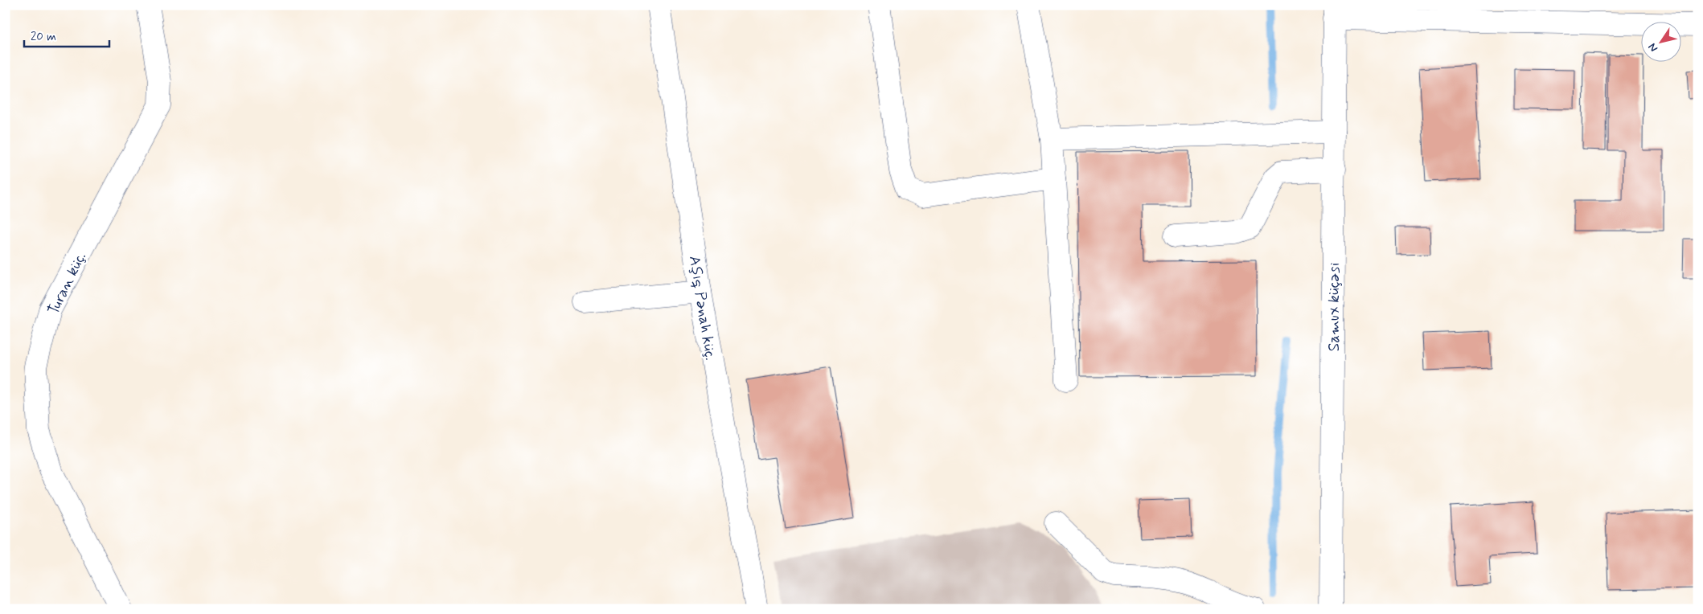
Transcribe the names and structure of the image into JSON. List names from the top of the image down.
{
  "streets": {
    "street": ["Turan küç.", "Samux küçəsi", "Aşıq Pənah küç."]
  },
  "scale_bar": "20 m",
  "north": "bottom left"
}
